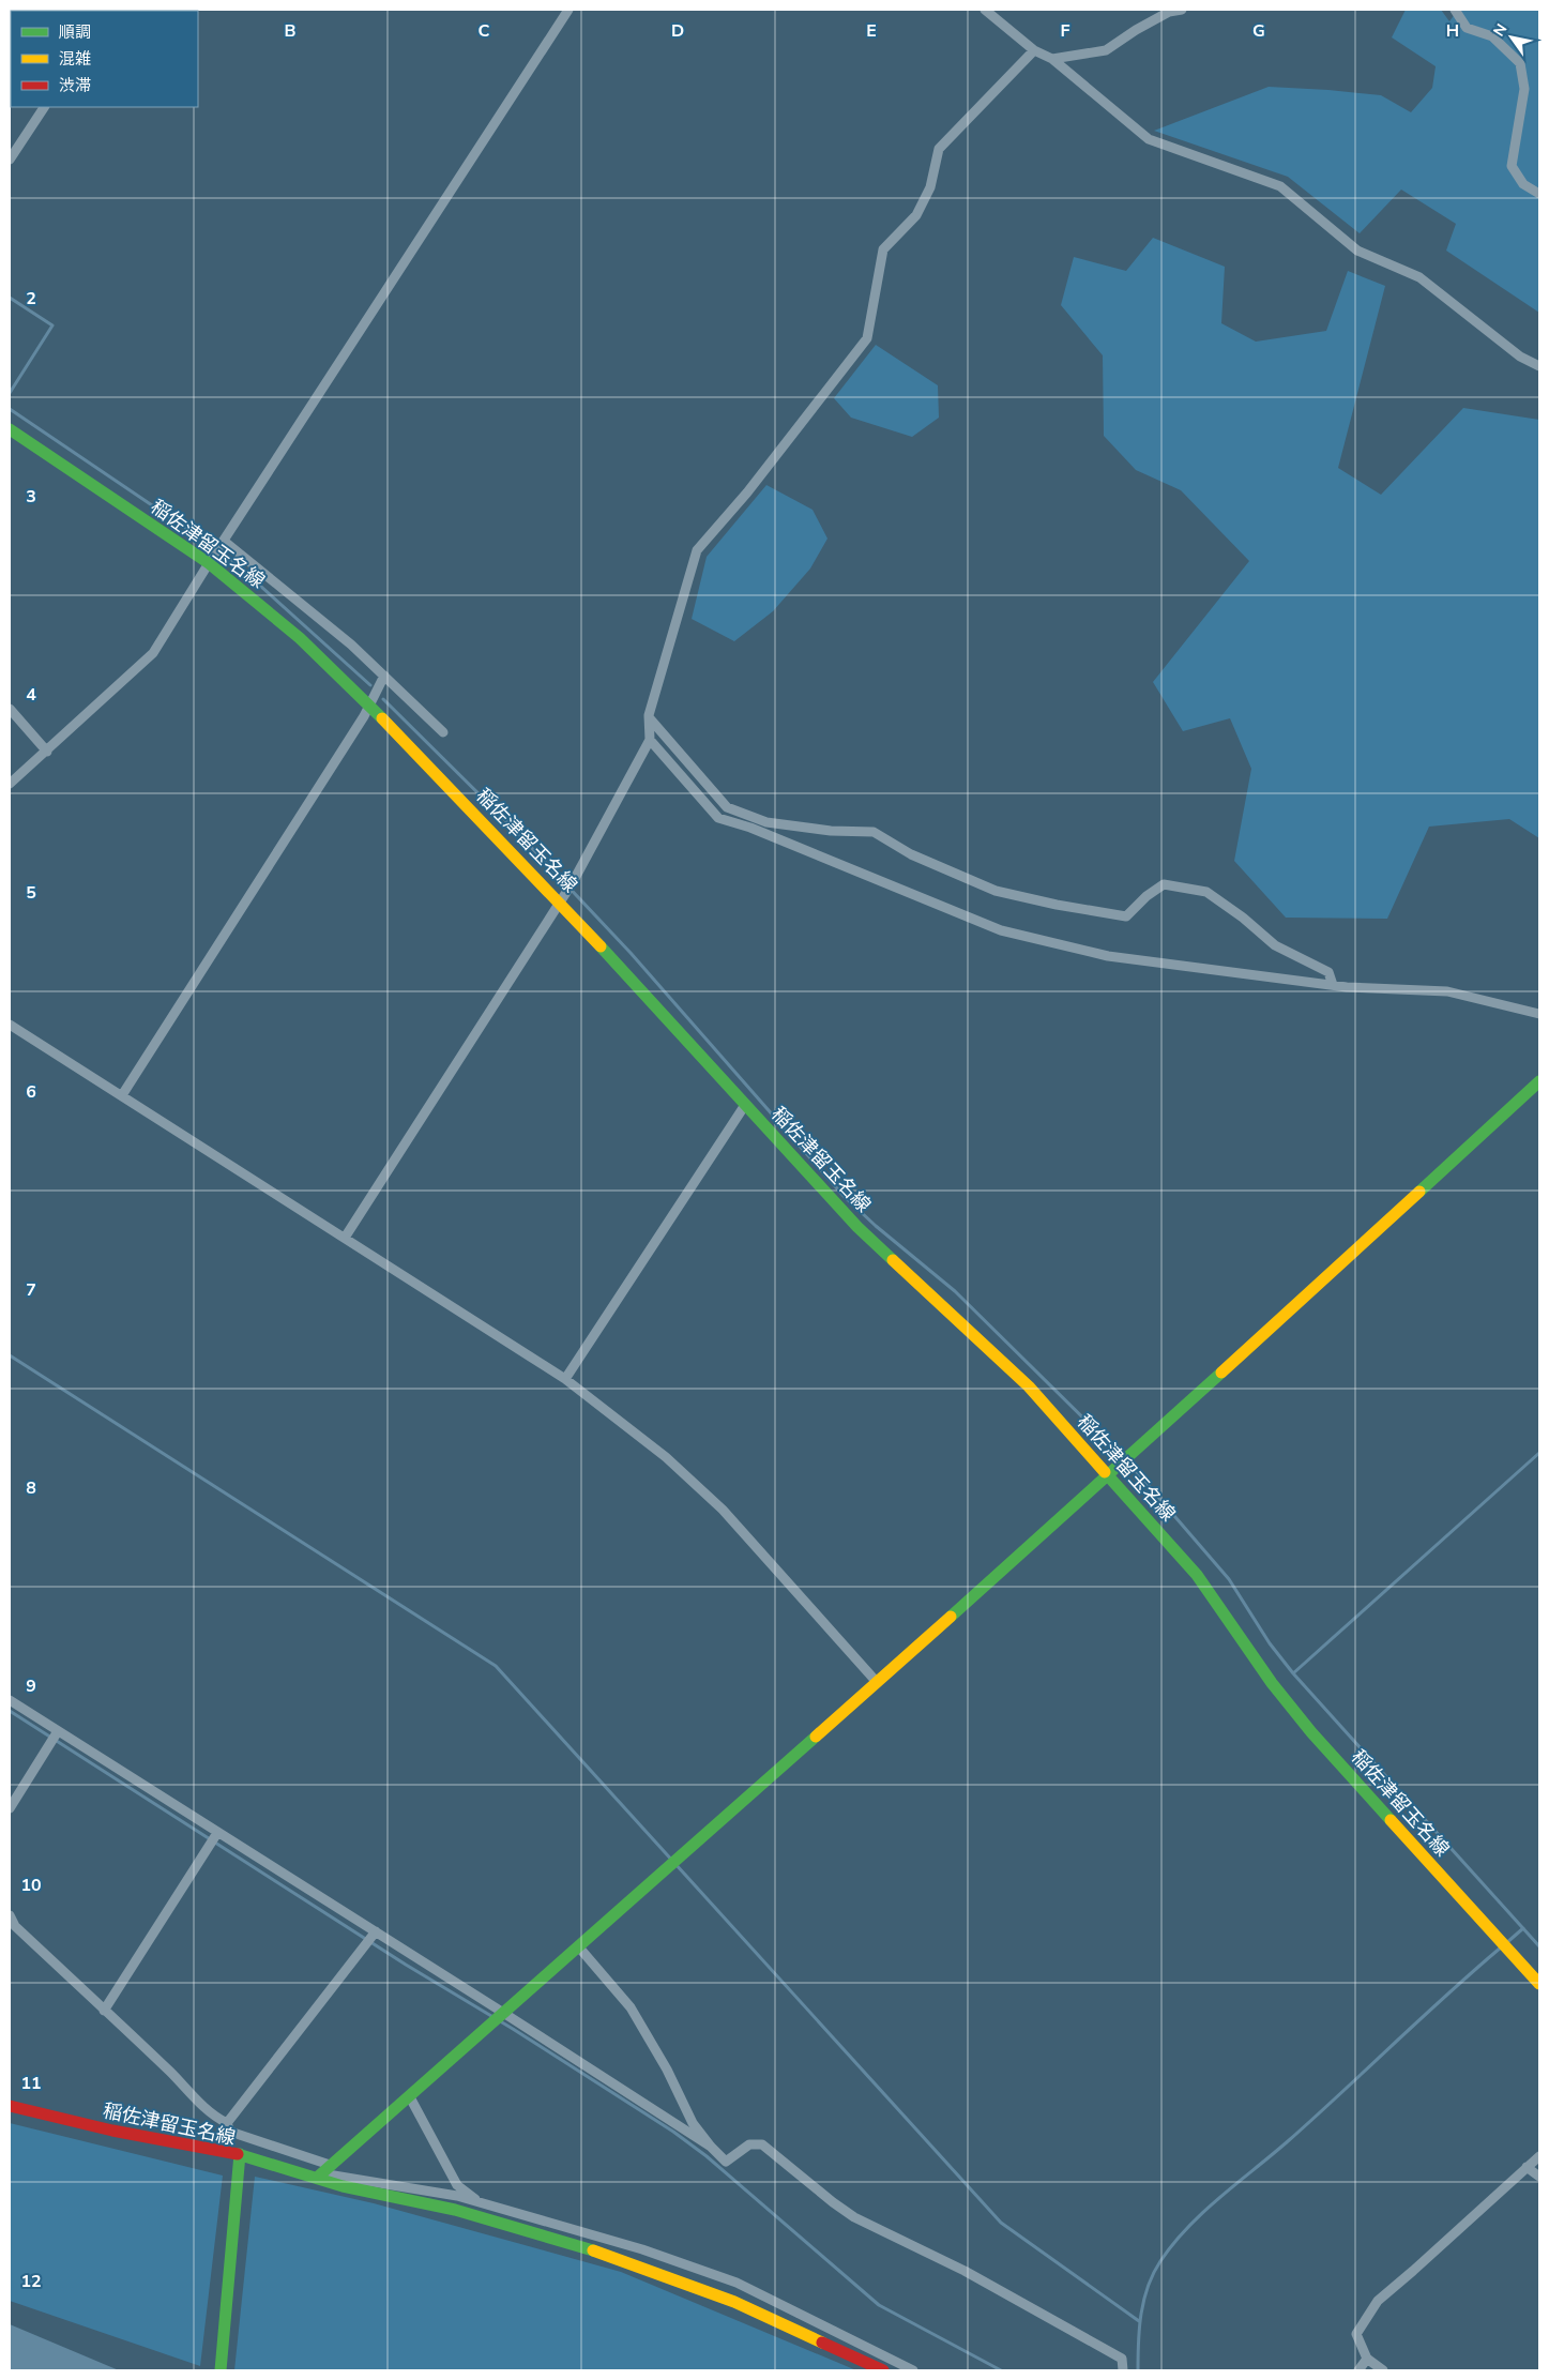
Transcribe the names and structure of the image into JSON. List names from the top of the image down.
{
  "streets": {
    "main road": ["稲佐津留玉名線"]
  },
  "legend": ["順調", "混雑", "渋滞"],
  "north": "top left",
  "grid": {
    "columns": [
      "B",
      "C",
      "D",
      "E",
      "F",
      "G",
      "H"
    ],
    "rows": [
      "2",
      "3",
      "4",
      "5",
      "6",
      "7",
      "8",
      "9",
      "10",
      "11",
      "12"
    ]
  }
}
